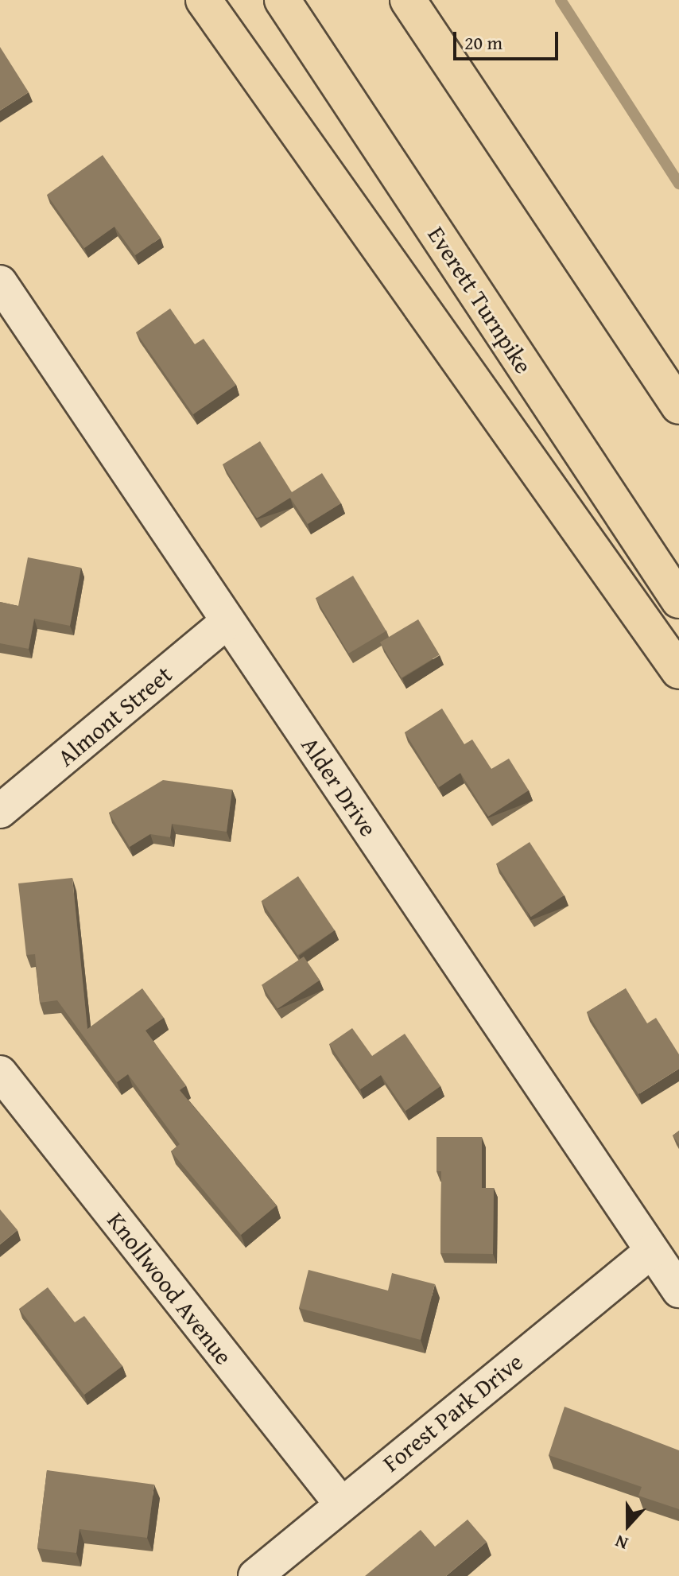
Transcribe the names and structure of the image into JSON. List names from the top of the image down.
{
  "streets": {
    "highway": ["Everett Turnpike"],
    "street": [
      "Almont Street",
      "Alder Drive",
      "Knollwood Avenue",
      "Forest Park Drive"
    ]
  },
  "crossings": [
    ["Almont Street", "Alder Drive"],
    ["Alder Drive", "Forest Park Drive"],
    ["Knollwood Avenue", "Forest Park Drive"]
  ],
  "scale_bar": "20 m",
  "north": "bottom"
}
